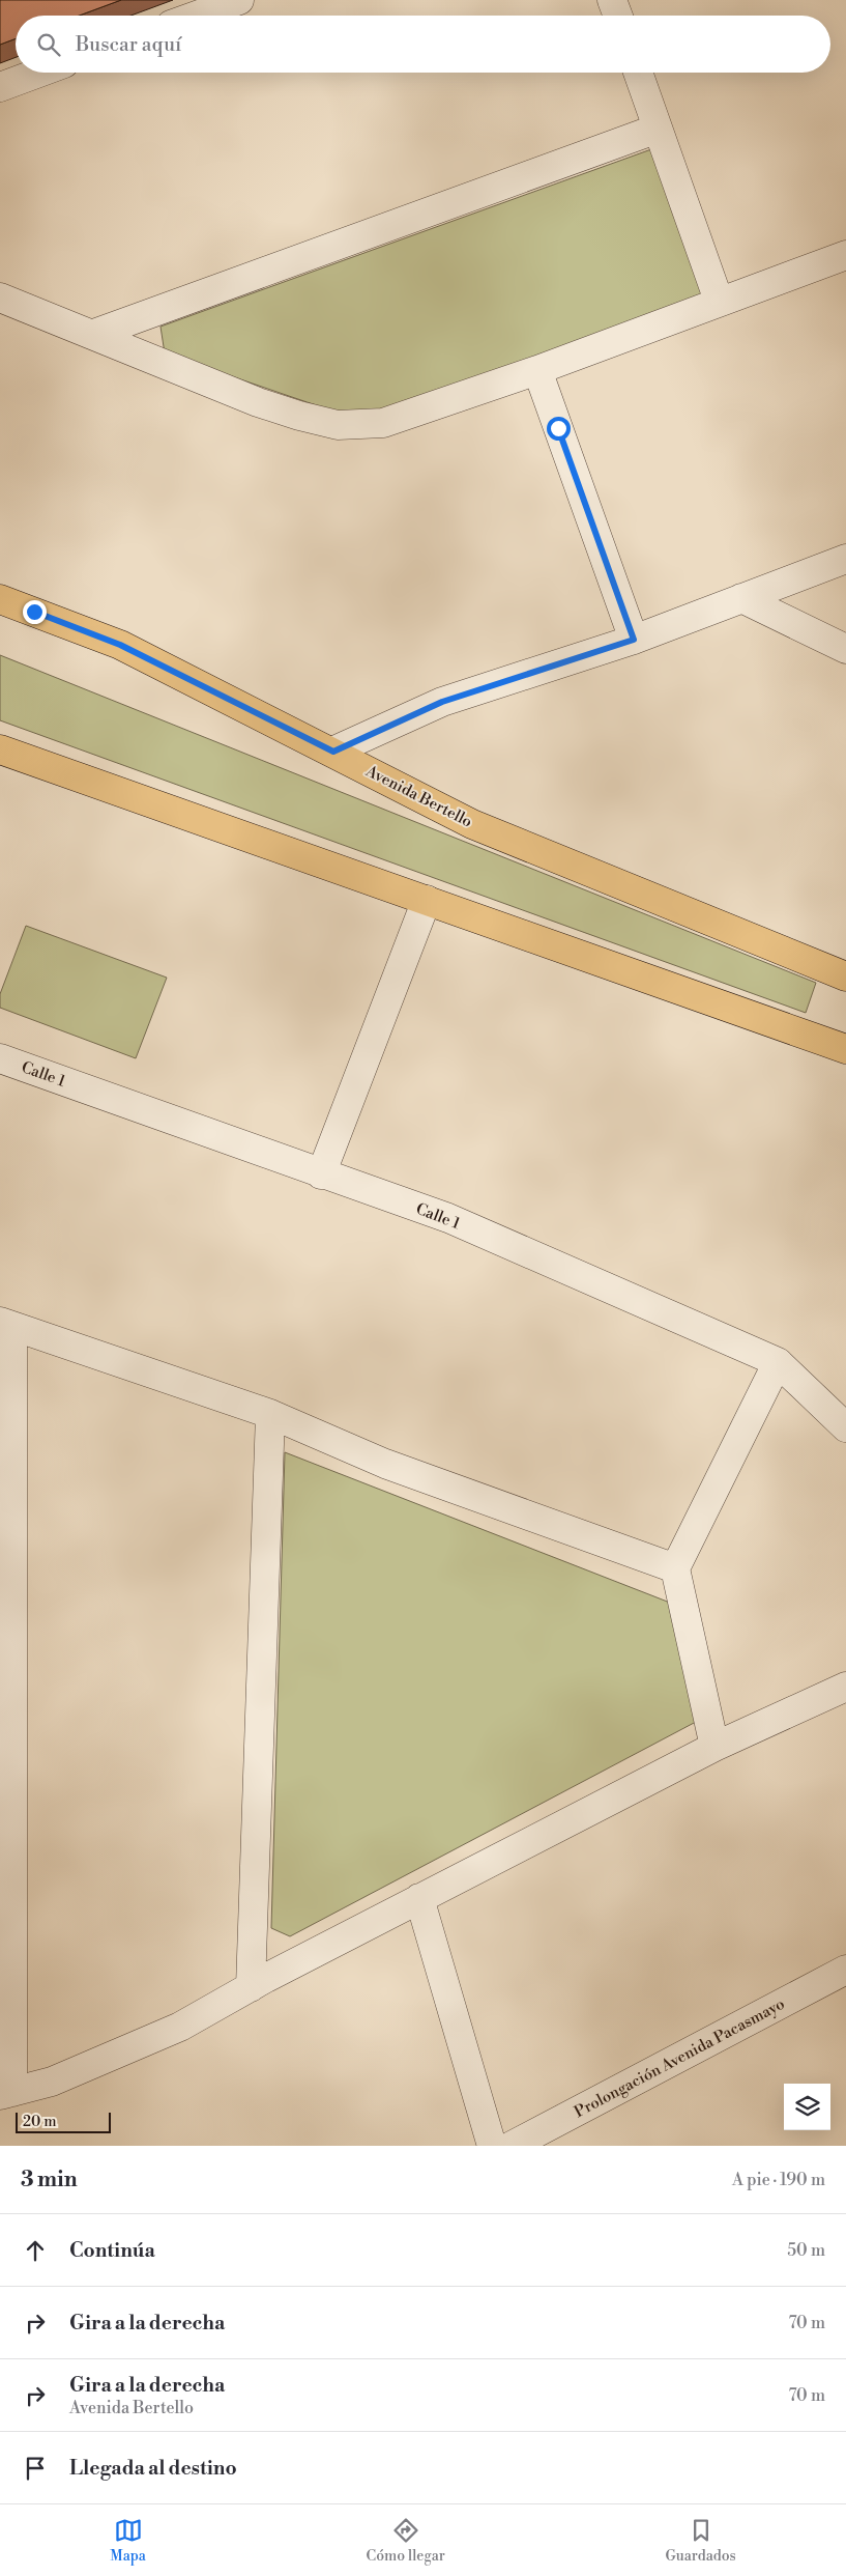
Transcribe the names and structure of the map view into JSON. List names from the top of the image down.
{
  "streets": {
    "main road": ["Avenida Bertello"],
    "street": ["Calle 1", "Prolongación Avenida Pacasmayo"]
  },
  "scale_bar": "20 m",
  "page": {
    "search": "Buscar aquí",
    "scale": "20 m",
    "heading": ["3 min", "A pie · 190 m"],
    "list": [
      ["Continúa", "50 m"],
      ["Gira a la derecha", "70 m"],
      ["Gira a la derecha", "Avenida Bertello", "70 m"],
      "Llegada al destino"
    ],
    "nav": ["Mapa", "Cómo llegar", "Guardados"]
  }
}
